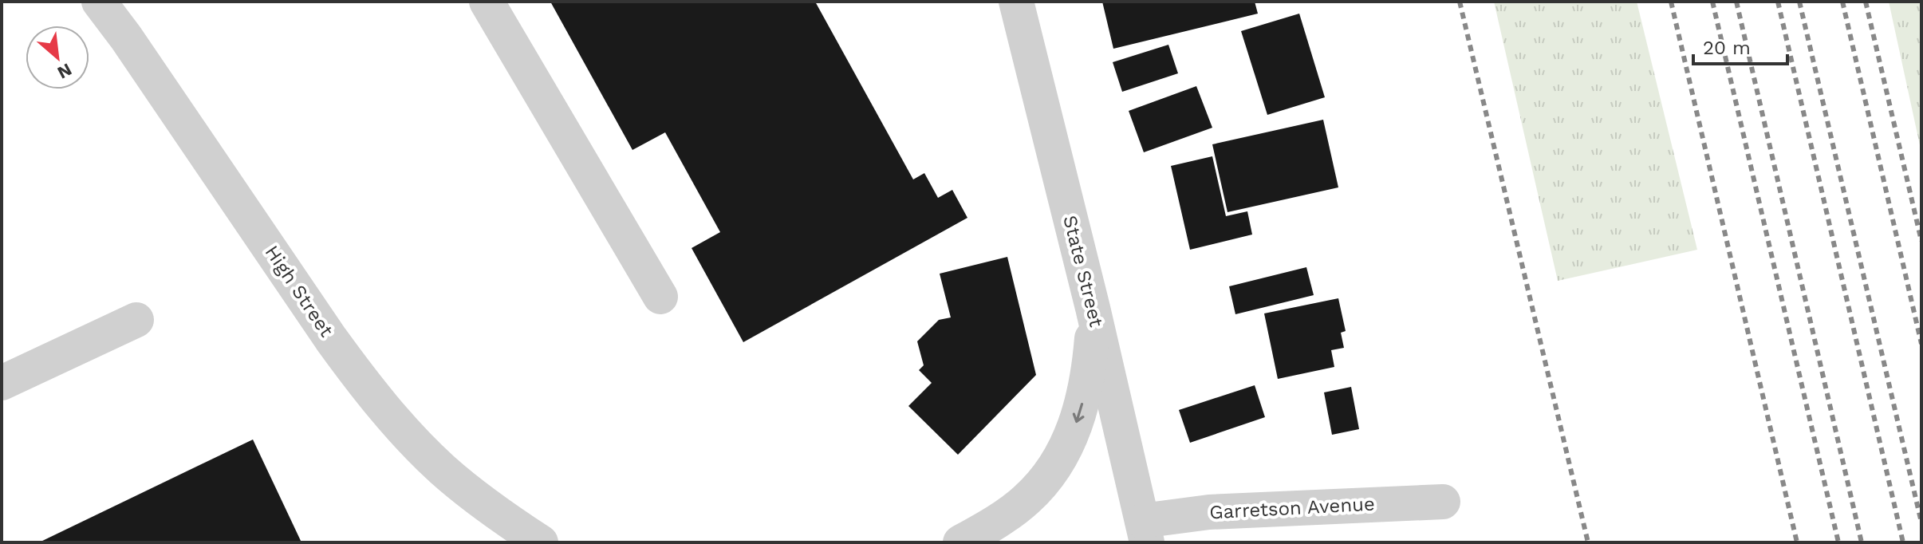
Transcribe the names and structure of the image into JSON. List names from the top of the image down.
{
  "streets": {
    "street": ["State Street", "High Street", "Garretson Avenue"]
  },
  "crossings": [
    ["State Street", "Garretson Avenue"]
  ],
  "scale_bar": "20 m",
  "north": "bottom right"
}
